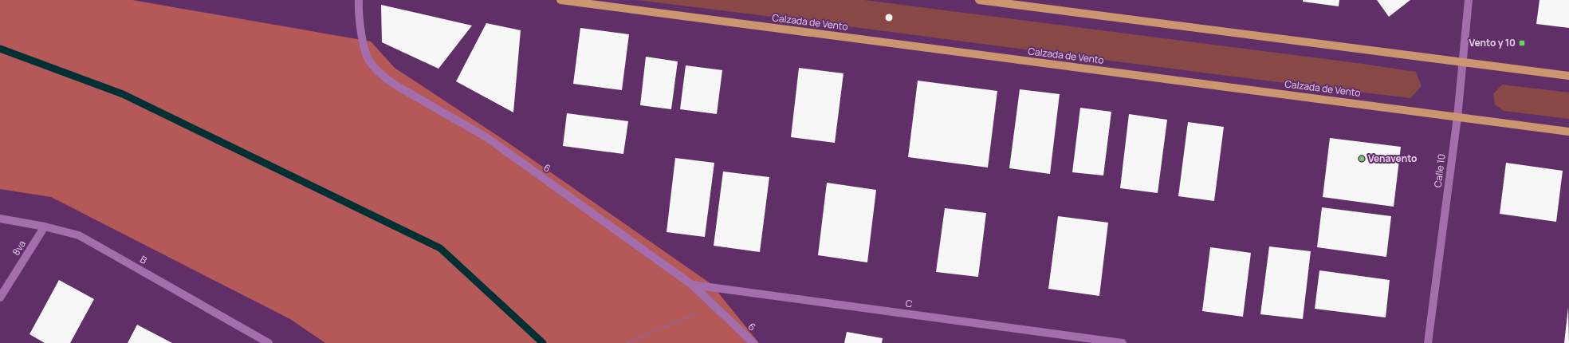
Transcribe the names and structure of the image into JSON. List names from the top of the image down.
{
  "streets": {
    "main road": ["Calzada de Vento"],
    "street": [
      "6",
      "Calle 10",
      "8va",
      "B",
      "C"
    ]
  },
  "crossings": [
    ["Calzada de Vento", "Calle 10"],
    ["6", "C"],
    ["8va", "B"]
  ],
  "places": {
    "transit": ["Vento y 10"],
    "other": ["Venavento"]
  }
}
